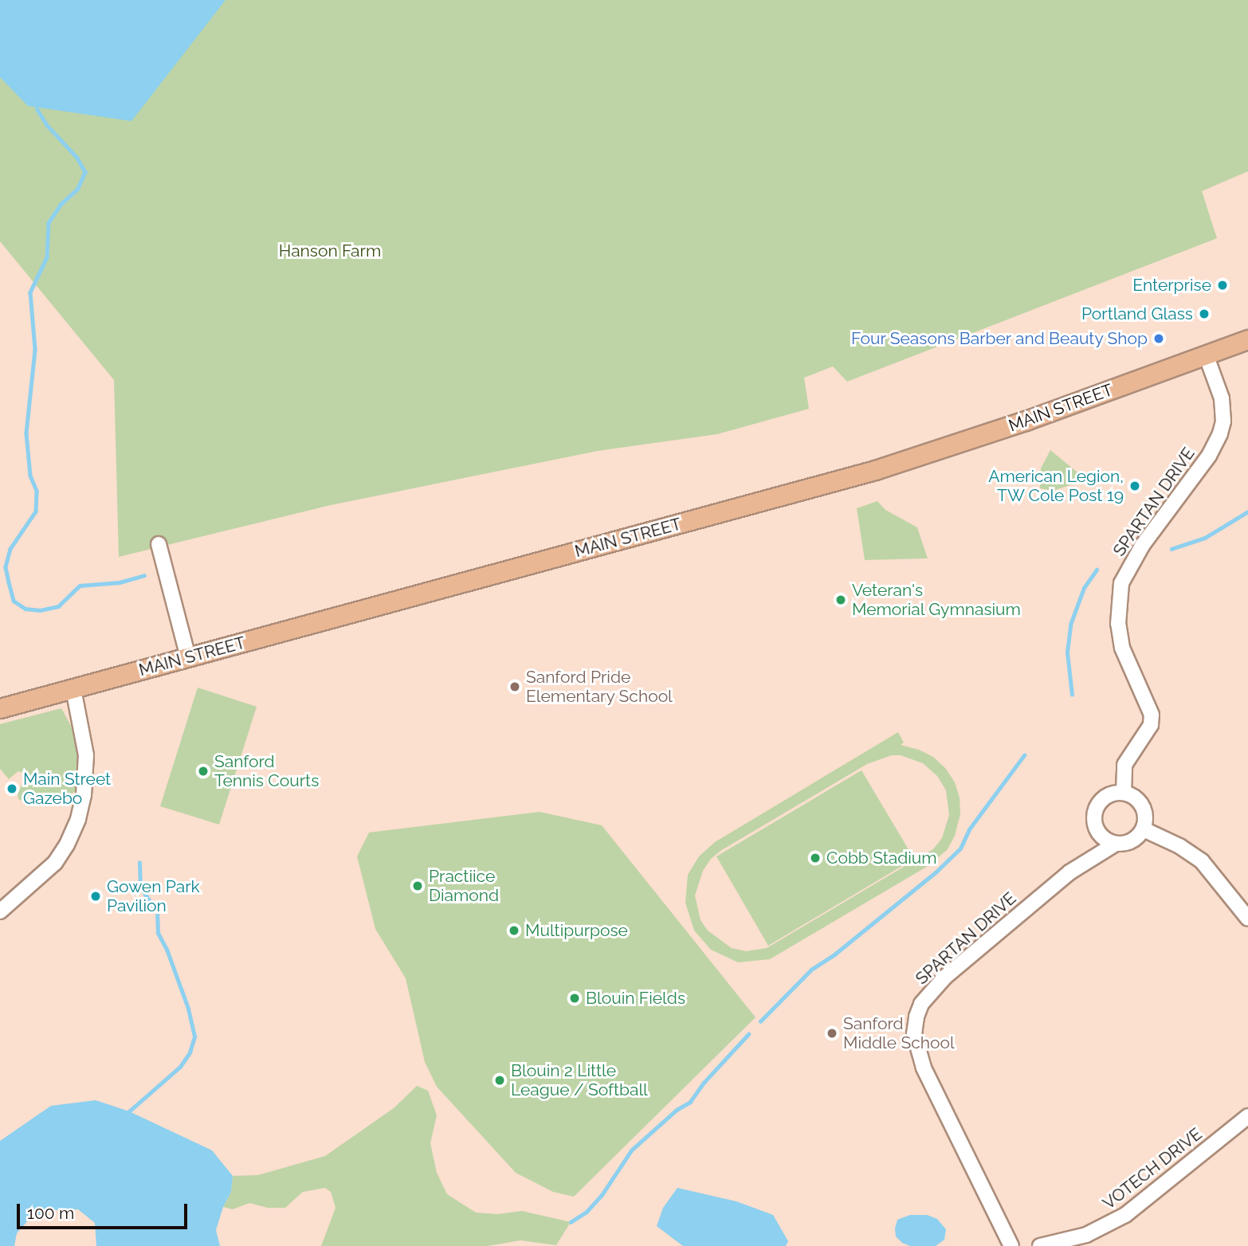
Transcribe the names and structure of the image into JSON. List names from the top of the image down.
{
  "streets": {
    "main road": ["MAIN STREET"],
    "street": ["SPARTAN DRIVE", "VOTECH DRIVE"]
  },
  "crossings": [
    ["MAIN STREET", "SPARTAN DRIVE"]
  ],
  "parks": ["Hanson Farm"],
  "places": [
    "Enterprise",
    "Portland Glass",
    "Four Seasons Barber and Beauty Shop",
    "American Legion, TW Cole Post 19",
    "Veteran's Memorial Gymnasium",
    "Sanford Pride Elementary School",
    "Sanford Tennis Courts",
    "Main Street Gazebo",
    "Cobb Stadium",
    "Practiice Diamond",
    "Gowen Park Pavilion",
    "Multipurpose",
    "Blouin Fields",
    "Sanford Middle School",
    "Blouin 2 Little League / Softball"
  ],
  "scale_bar": "100 m"
}
